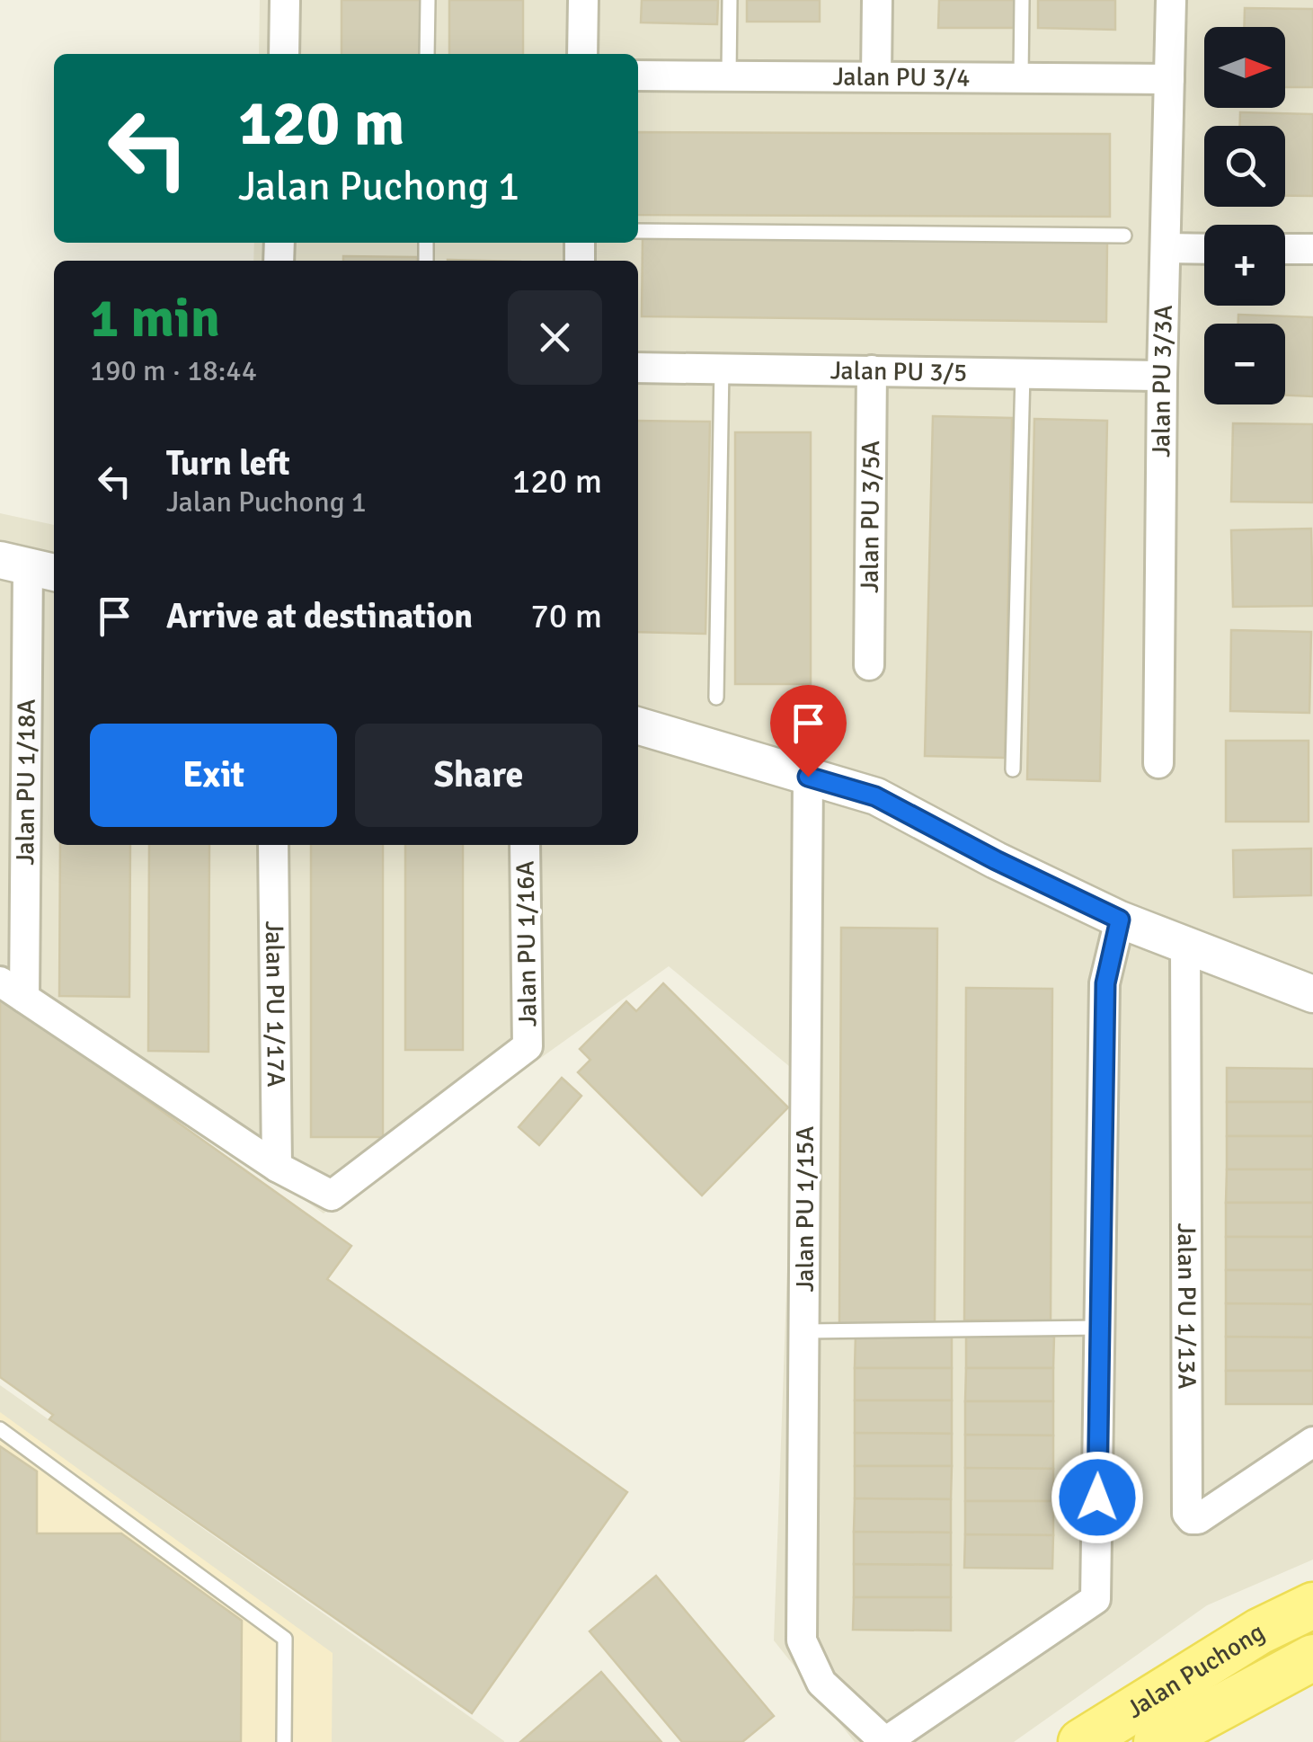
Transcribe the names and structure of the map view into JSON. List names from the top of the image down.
{
  "streets": {
    "main road": ["Jalan Puchong"],
    "street": [
      "Jalan PU 3/4",
      "Jalan PU 3/5",
      "Jalan PU 3/3A",
      "Jalan PU 3/5A",
      "Jalan PU 1/18A",
      "Jalan PU 1/16A",
      "Jalan PU 1/17A",
      "Jalan PU 1/15A",
      "Jalan PU 1/13A"
    ]
  },
  "crossings": [
    ["Jalan PU 3/4", "Jalan PU 3/3A"],
    ["Jalan PU 3/5", "Jalan PU 3/3A"],
    ["Jalan PU 3/5", "Jalan PU 3/5A"],
    ["Jalan PU 1/16A", "Jalan PU 1/17A"]
  ],
  "north": "right",
  "page": {
    "map_buttons": ["+", "−"],
    "turn": ["120 m", "Jalan Puchong 1"],
    "heading": ["1 min", "190 m · 18:44"],
    "list": [
      {
        "name": "Turn left",
        "note": "Jalan Puchong 1",
        "value": "120 m"
      },
      {
        "name": "Arrive at destination",
        "value": "70 m"
      }
    ],
    "buttons": ["Exit", "Share"]
  }
}
